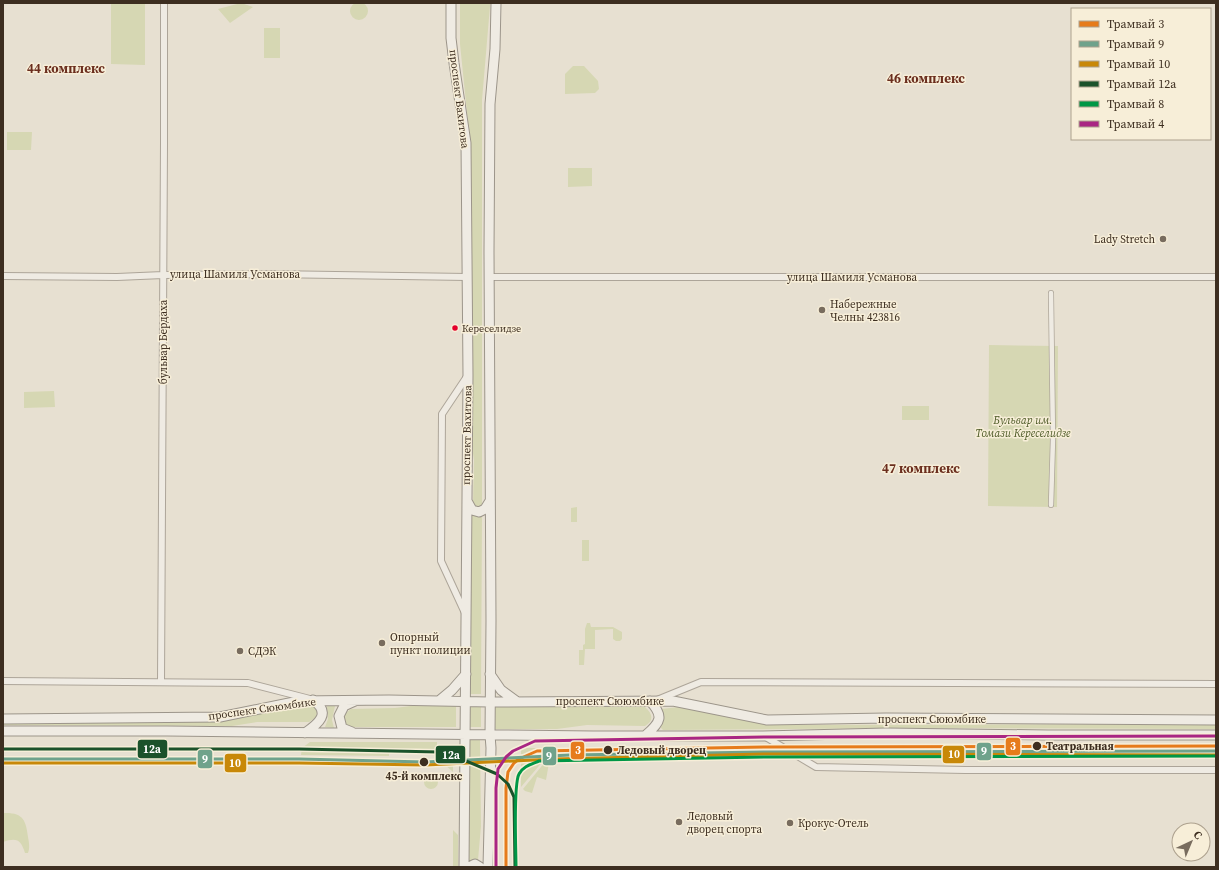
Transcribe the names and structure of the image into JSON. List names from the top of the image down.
{
  "streets": {
    "main road": ["проспект Вахитова", "проспект Сююмбике"],
    "street": ["улица Шамиля Усманова", "бульвар Бердаха"]
  },
  "crossings": [
    ["проспект Вахитова", "улица Шамиля Усманова"],
    ["проспект Вахитова", "проспект Сююмбике"],
    ["улица Шамиля Усманова", "бульвар Бердаха"]
  ],
  "districts": ["44 комплекс", "46 комплекс", "47 комплекс"],
  "parks": ["Бульвар им. Томази Кереселидзе"],
  "places": [
    "Lady Stretch",
    "Набережные Челны 423816",
    "Кереселидзе",
    "Опорный пункт полиции",
    "СДЭК",
    "Театральная",
    "Ледовый дворец",
    "45-й комплекс",
    "Ледовый дворец спорта",
    "Крокус-Отель"
  ],
  "lines": [
    "tram line 4",
    "tram line 3",
    "tram line 12а",
    "tram line 9",
    "tram line 10",
    "tram line 8"
  ],
  "legend": [
    "Трамвай 3",
    "Трамвай 9",
    "Трамвай 10",
    "Трамвай 12а",
    "Трамвай 8",
    "Трамвай 4"
  ],
  "north": "top right"
}
